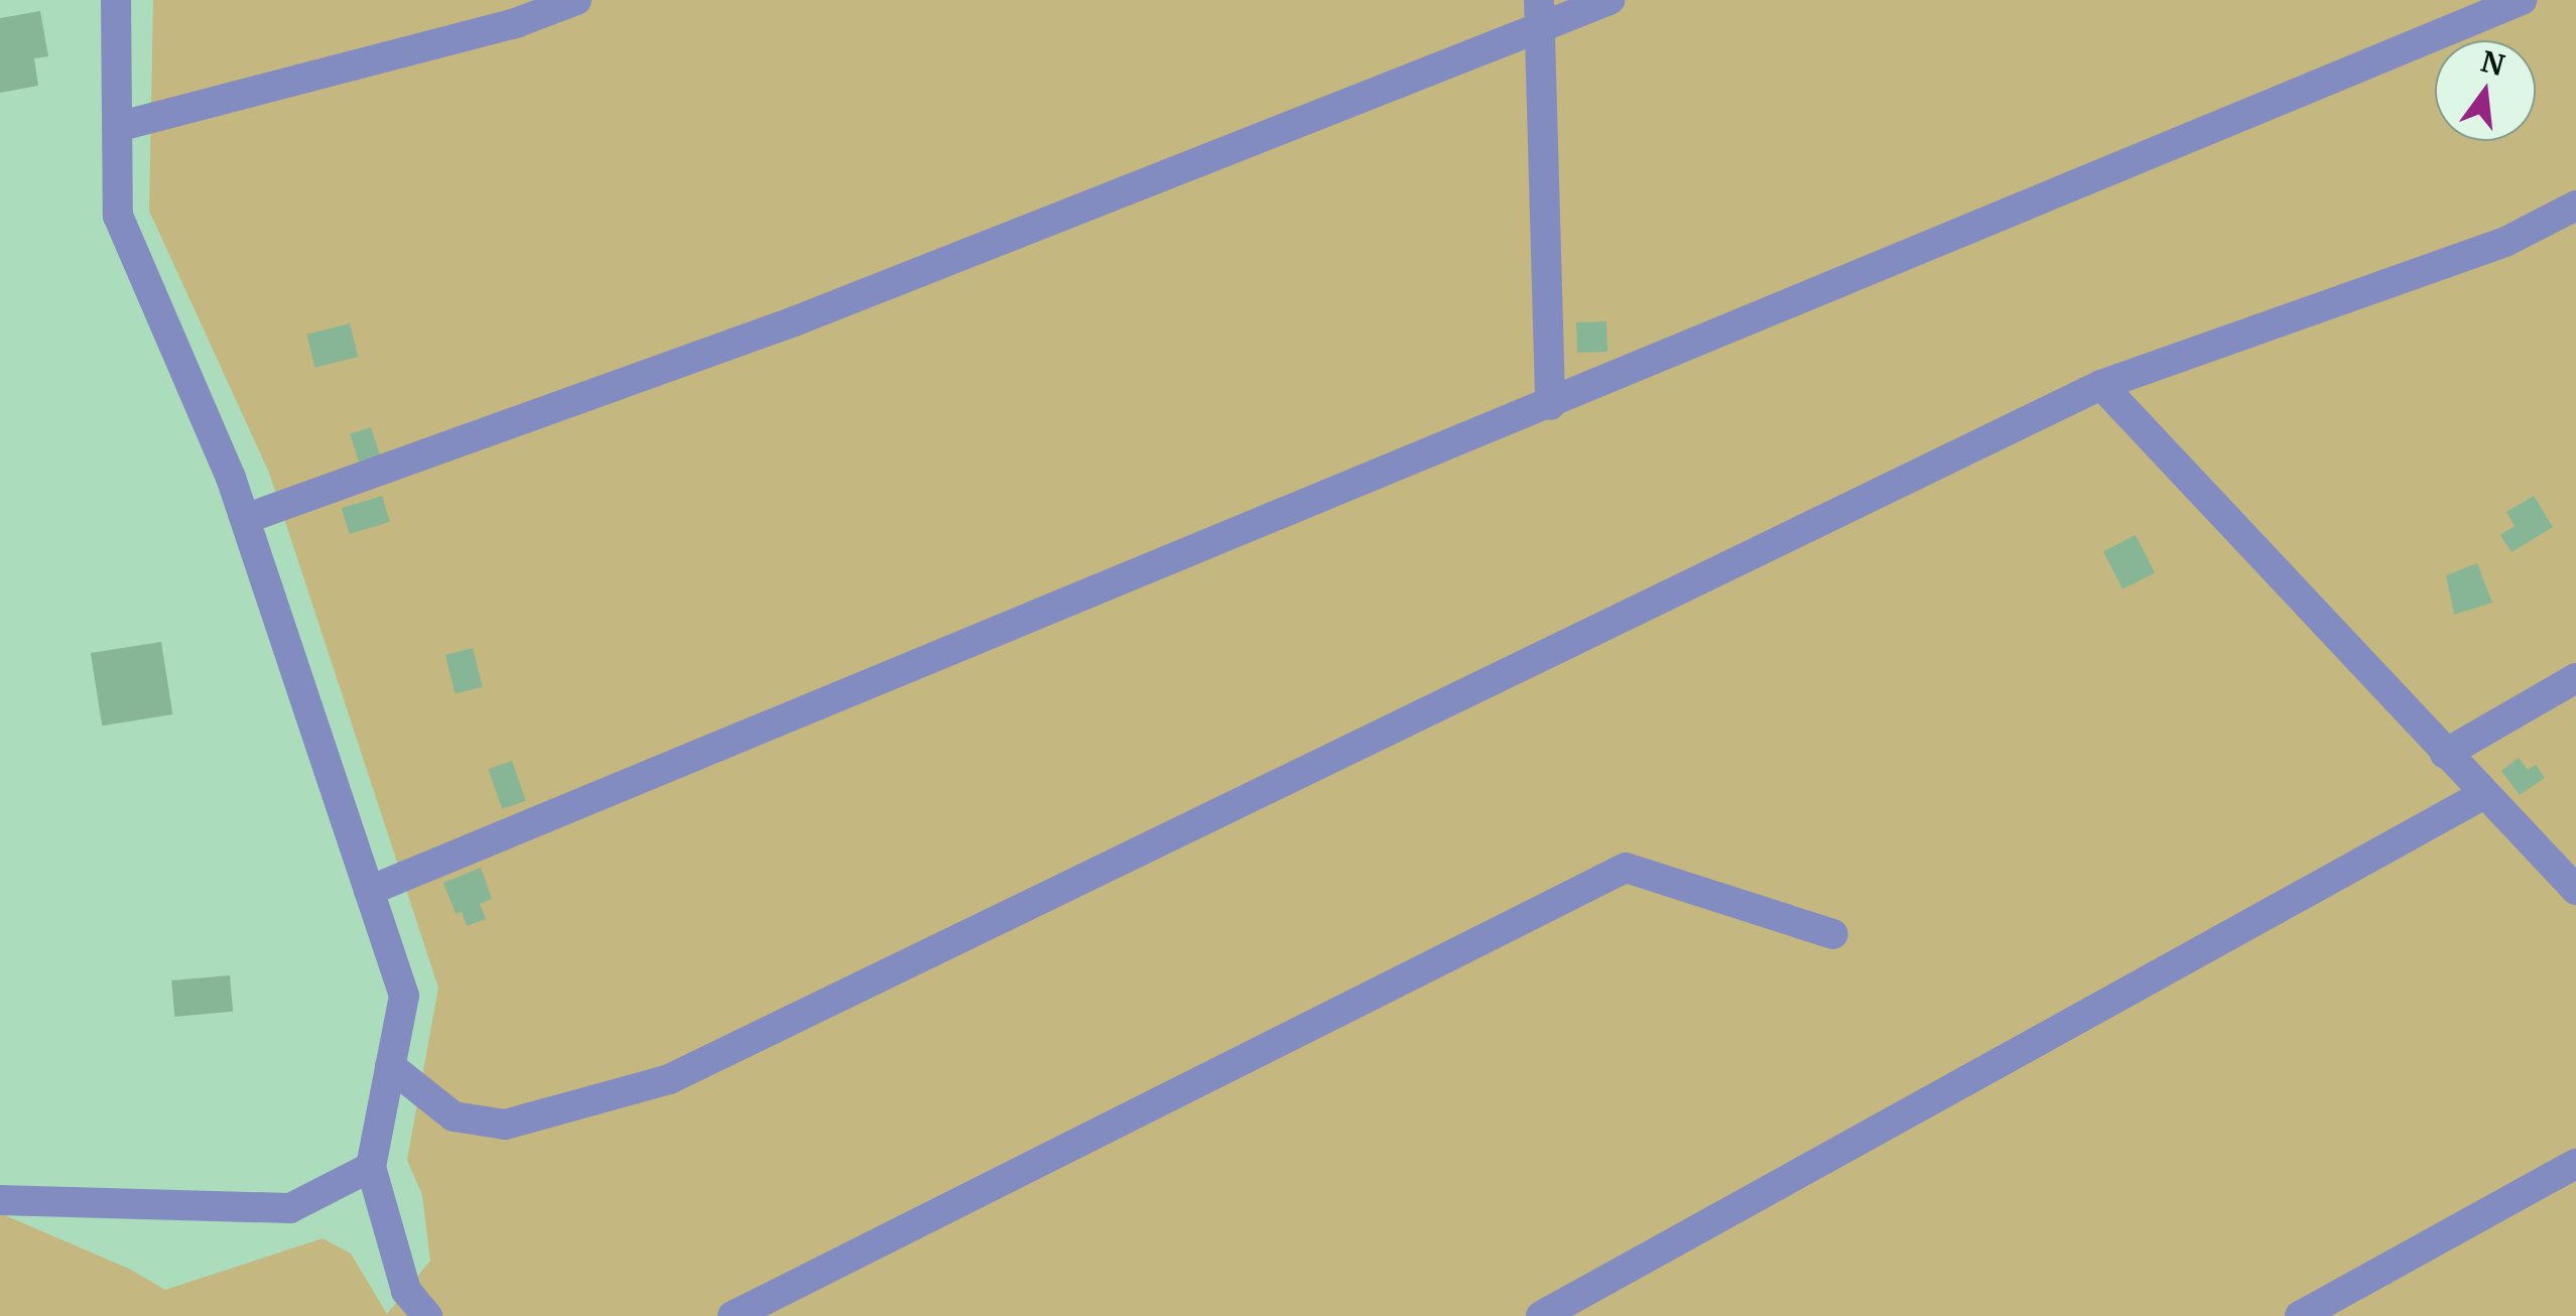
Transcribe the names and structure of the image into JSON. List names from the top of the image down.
{
  "north": "top"
}
